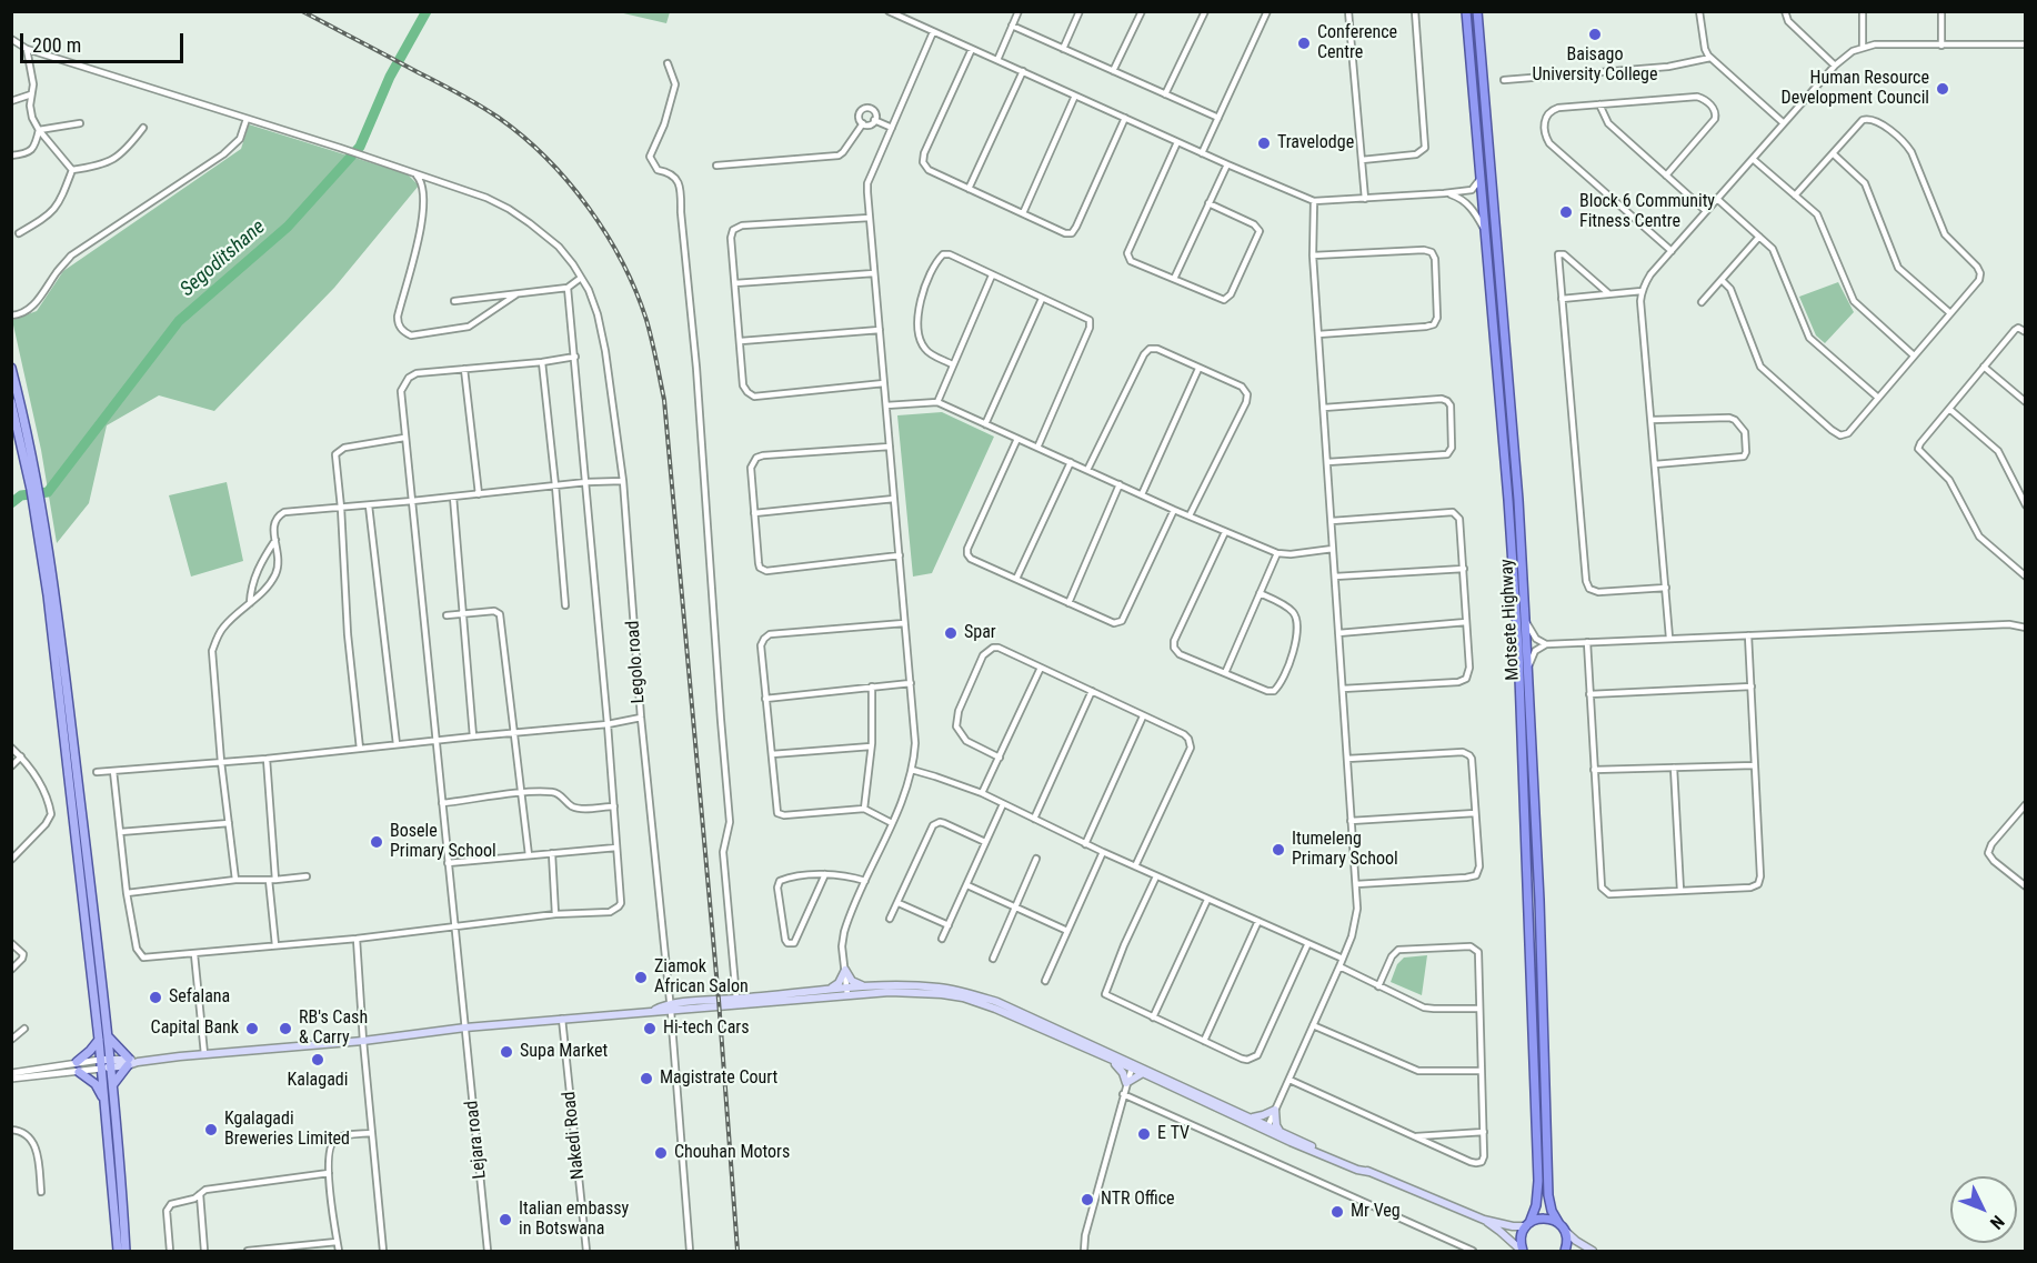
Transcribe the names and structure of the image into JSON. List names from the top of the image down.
{
  "streets": {
    "highway": ["Motsete Highway"],
    "street": ["Legolo road", "Nakedi Road", "Lejara road"]
  },
  "water": ["Segoditshane"],
  "places": [
    "Baisago University College",
    "Conference Centre",
    "Human Resource Development Council",
    "Travelodge",
    "Block 6 Community Fitness Centre",
    "Spar",
    "Bosele Primary School",
    "Itumeleng Primary School",
    "Ziamok African Salon",
    "Sefalana",
    "Capital Bank",
    "RB's Cash & Carry",
    "Hi-tech Cars",
    "Supa Market",
    "Kalagadi",
    "Magistrate Court",
    "Kgalagadi Breweries Limited",
    "E TV",
    "Chouhan Motors",
    "NTR Office",
    "Mr Veg",
    "Italian embassy in Botswana"
  ],
  "scale_bar": "200 m",
  "north": "bottom right"
}
